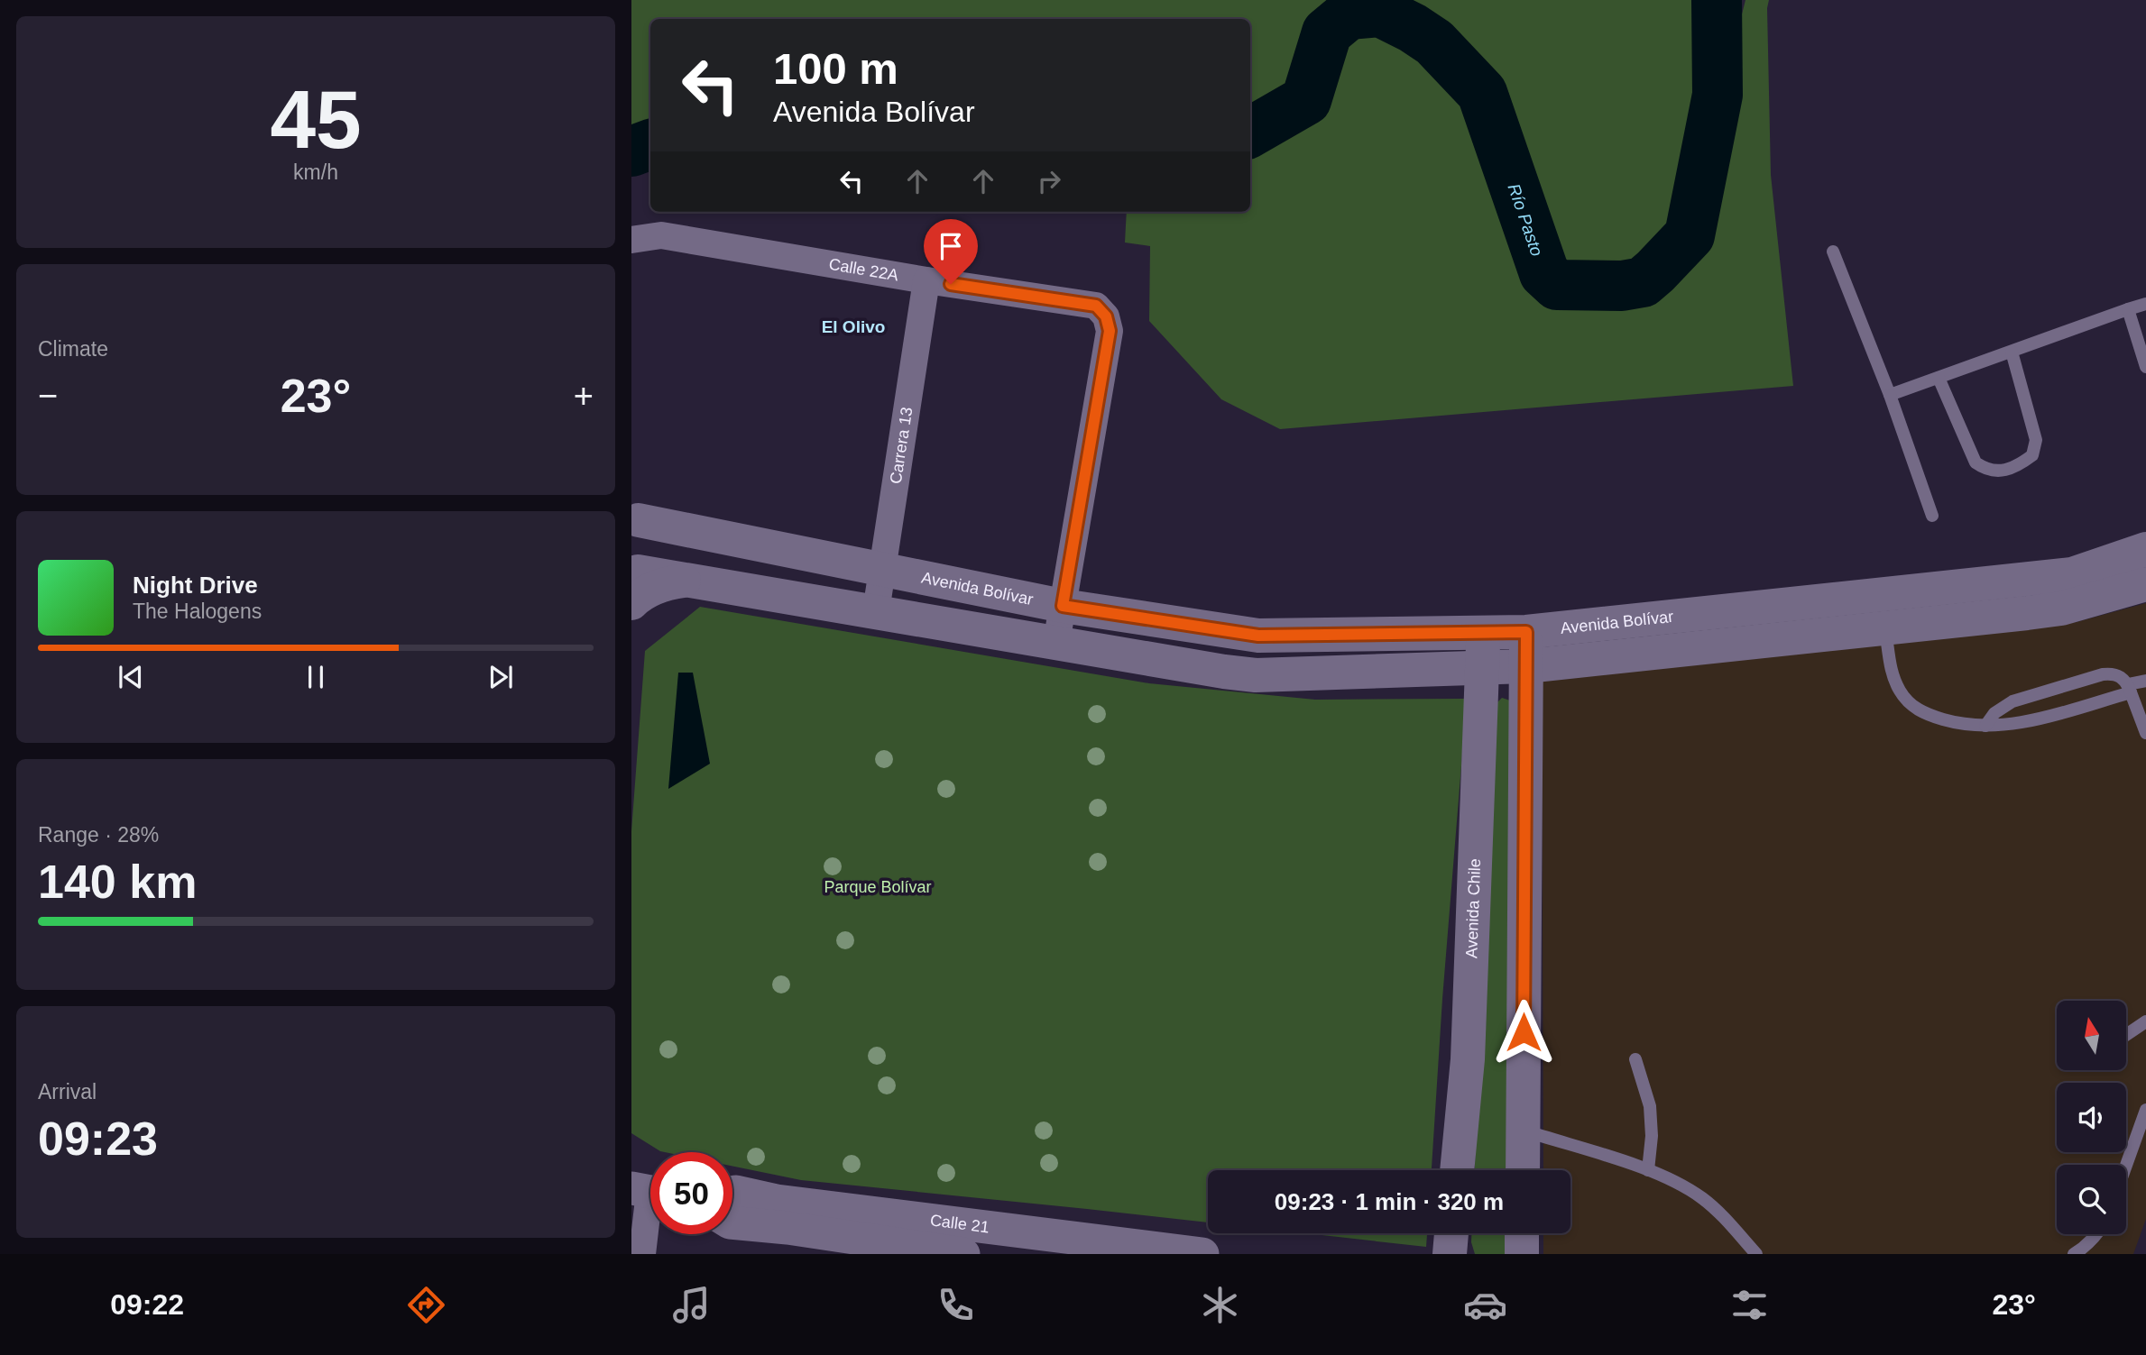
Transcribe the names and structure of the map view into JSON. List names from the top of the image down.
{
  "streets": {
    "main road": ["Avenida Bolívar", "Avenida Chile"],
    "street": ["Calle 22A", "Carrera 13", "Calle 21"]
  },
  "crossings": [
    ["Calle 22A", "Carrera 13"],
    ["Calle 22A", "Avenida Bolívar"],
    ["Carrera 13", "Avenida Bolívar"],
    ["Avenida Bolívar", "Avenida Chile"]
  ],
  "districts": ["El Olivo"],
  "water": ["Río Pasto"],
  "parks": ["Parque Bolívar"],
  "north": "top",
  "page": {
    "tile": [
      ["45", "km/h"],
      "Climate",
      ["Range · 28%", "140 km"],
      ["Arrival", "09:23"]
    ],
    "turn": ["100 m", "Avenida Bolívar"],
    "heat": ["−", "23°", "+"],
    "song": ["Night Drive", "The Halogens"],
    "limit": "50",
    "trip": "09:23 · 1 min · 320 m",
    "tabs": ["09:22", "23°"]
  }
}
